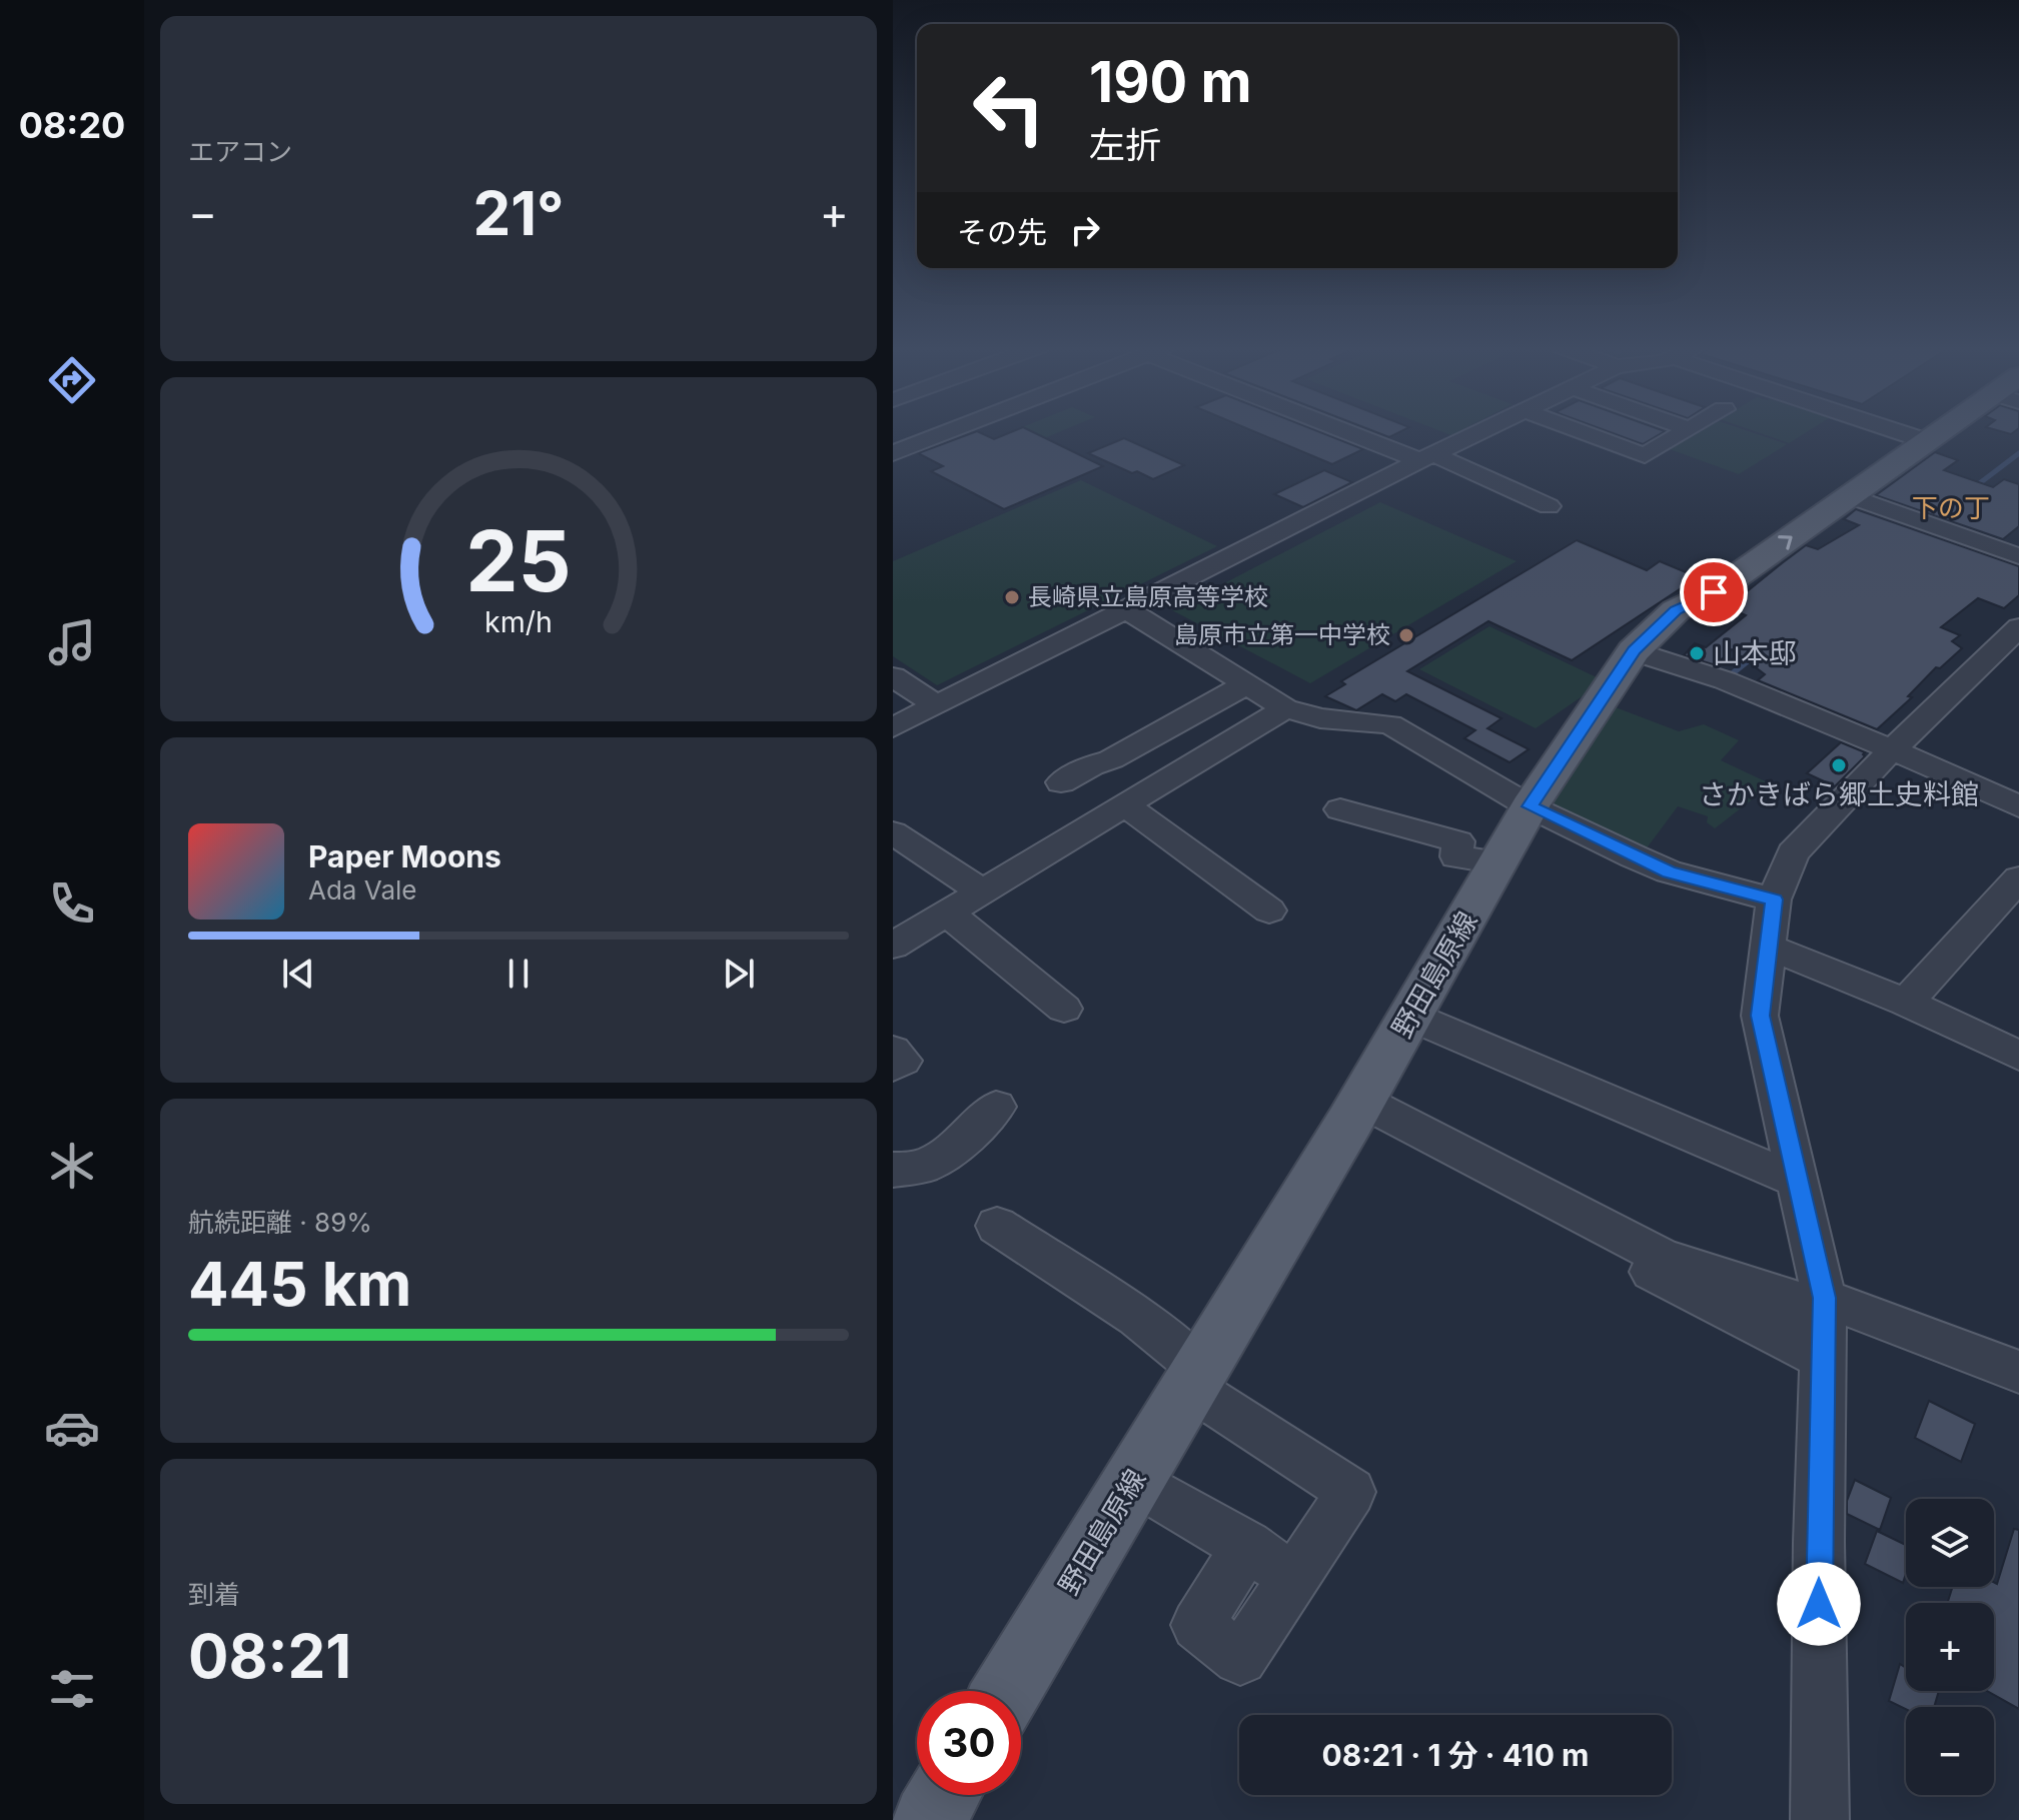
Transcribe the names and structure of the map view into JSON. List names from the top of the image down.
{
  "streets": {
    "main road": ["野田島原線"]
  },
  "districts": ["下の丁"],
  "places": [
    "長崎県立島原高等学校",
    "島原市立第一中学校",
    "山本邸",
    "さかきばら郷土史料館"
  ],
  "page": {
    "tabs": "08:20",
    "tile": [
      "エアコン",
      ["航続距離 · 89%", "445 km"],
      ["到着", "08:21"]
    ],
    "turn": ["190 m", "左折"],
    "heat": ["−", "21°", "+"],
    "then": "その先",
    "song": ["Paper Moons", "Ada Vale"],
    "map_buttons": ["+", "−"],
    "limit": "30",
    "trip": "08:21 · 1 分 · 410 m",
    "gauge": ["25", "km/h"]
  }
}
